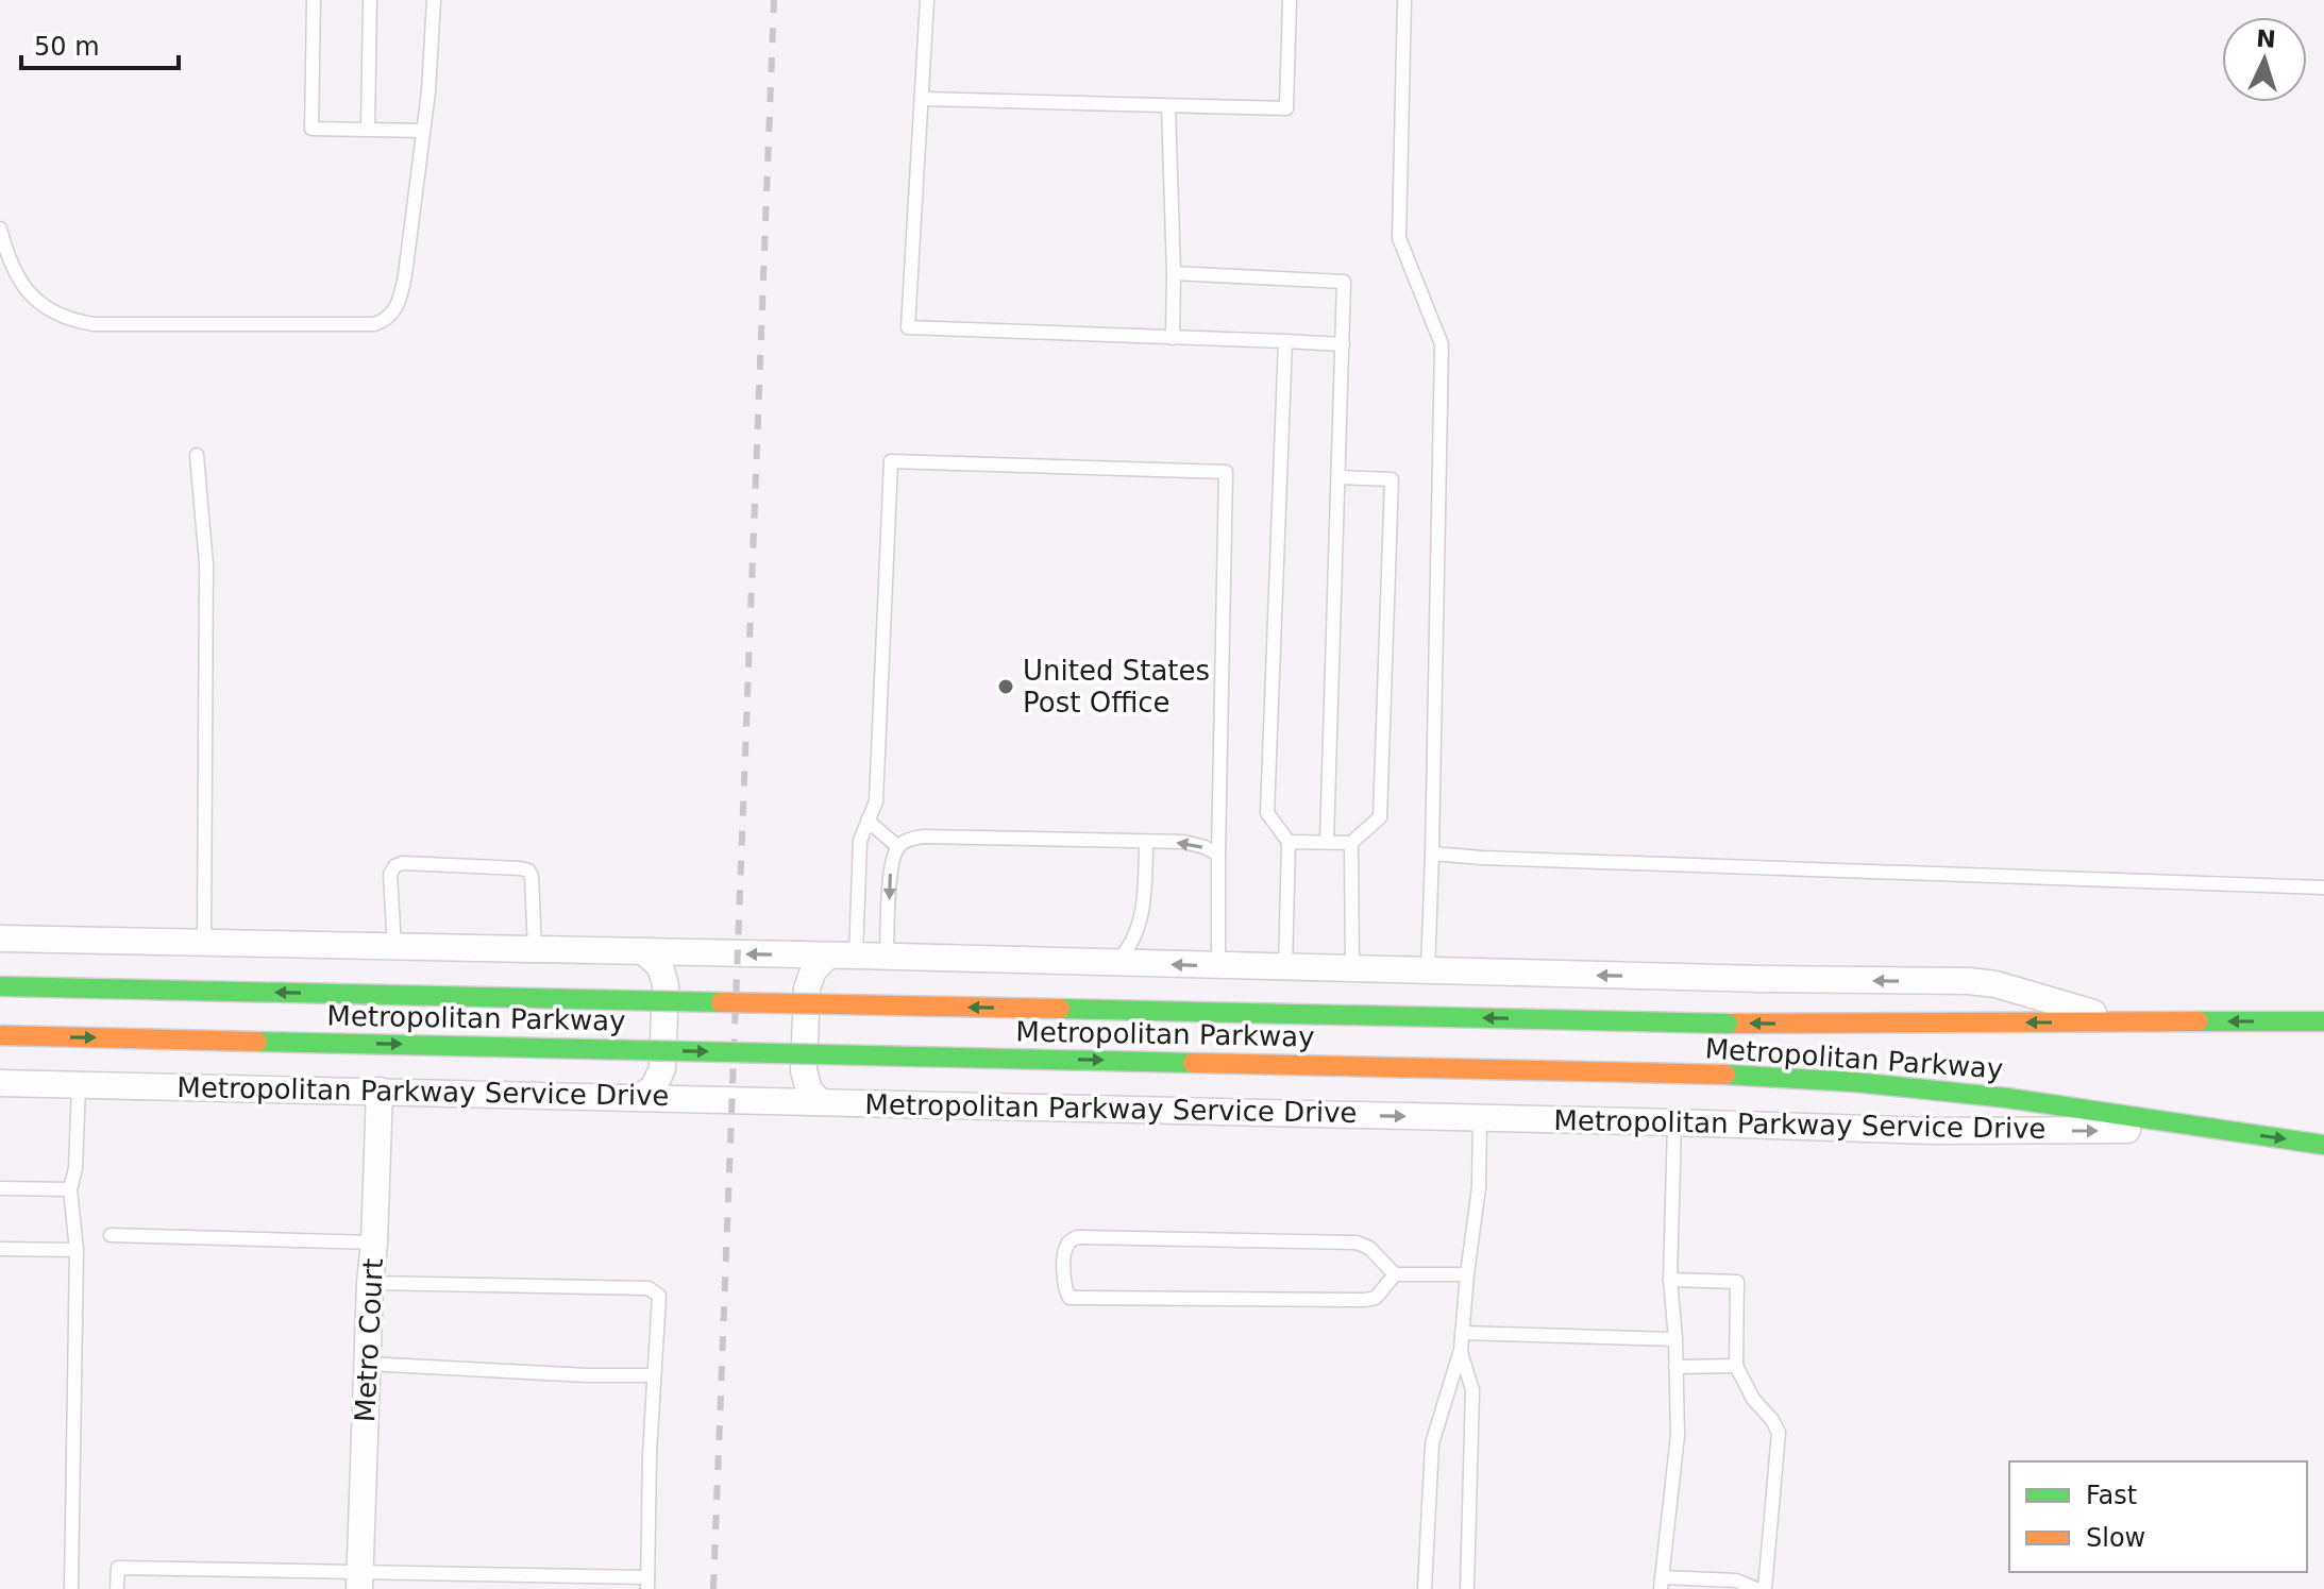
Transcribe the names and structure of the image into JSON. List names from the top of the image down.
{
  "streets": {
    "main road": ["Metropolitan Parkway"],
    "street": ["Metropolitan Parkway Service Drive", "Metro Court"]
  },
  "crossings": [
    ["Metropolitan Parkway", "Metropolitan Parkway Service Drive"],
    ["Metropolitan Parkway Service Drive", "Metro Court"]
  ],
  "places": ["United States Post Office"],
  "legend": ["Fast", "Slow"],
  "scale_bar": "50 m",
  "north": "top"
}
